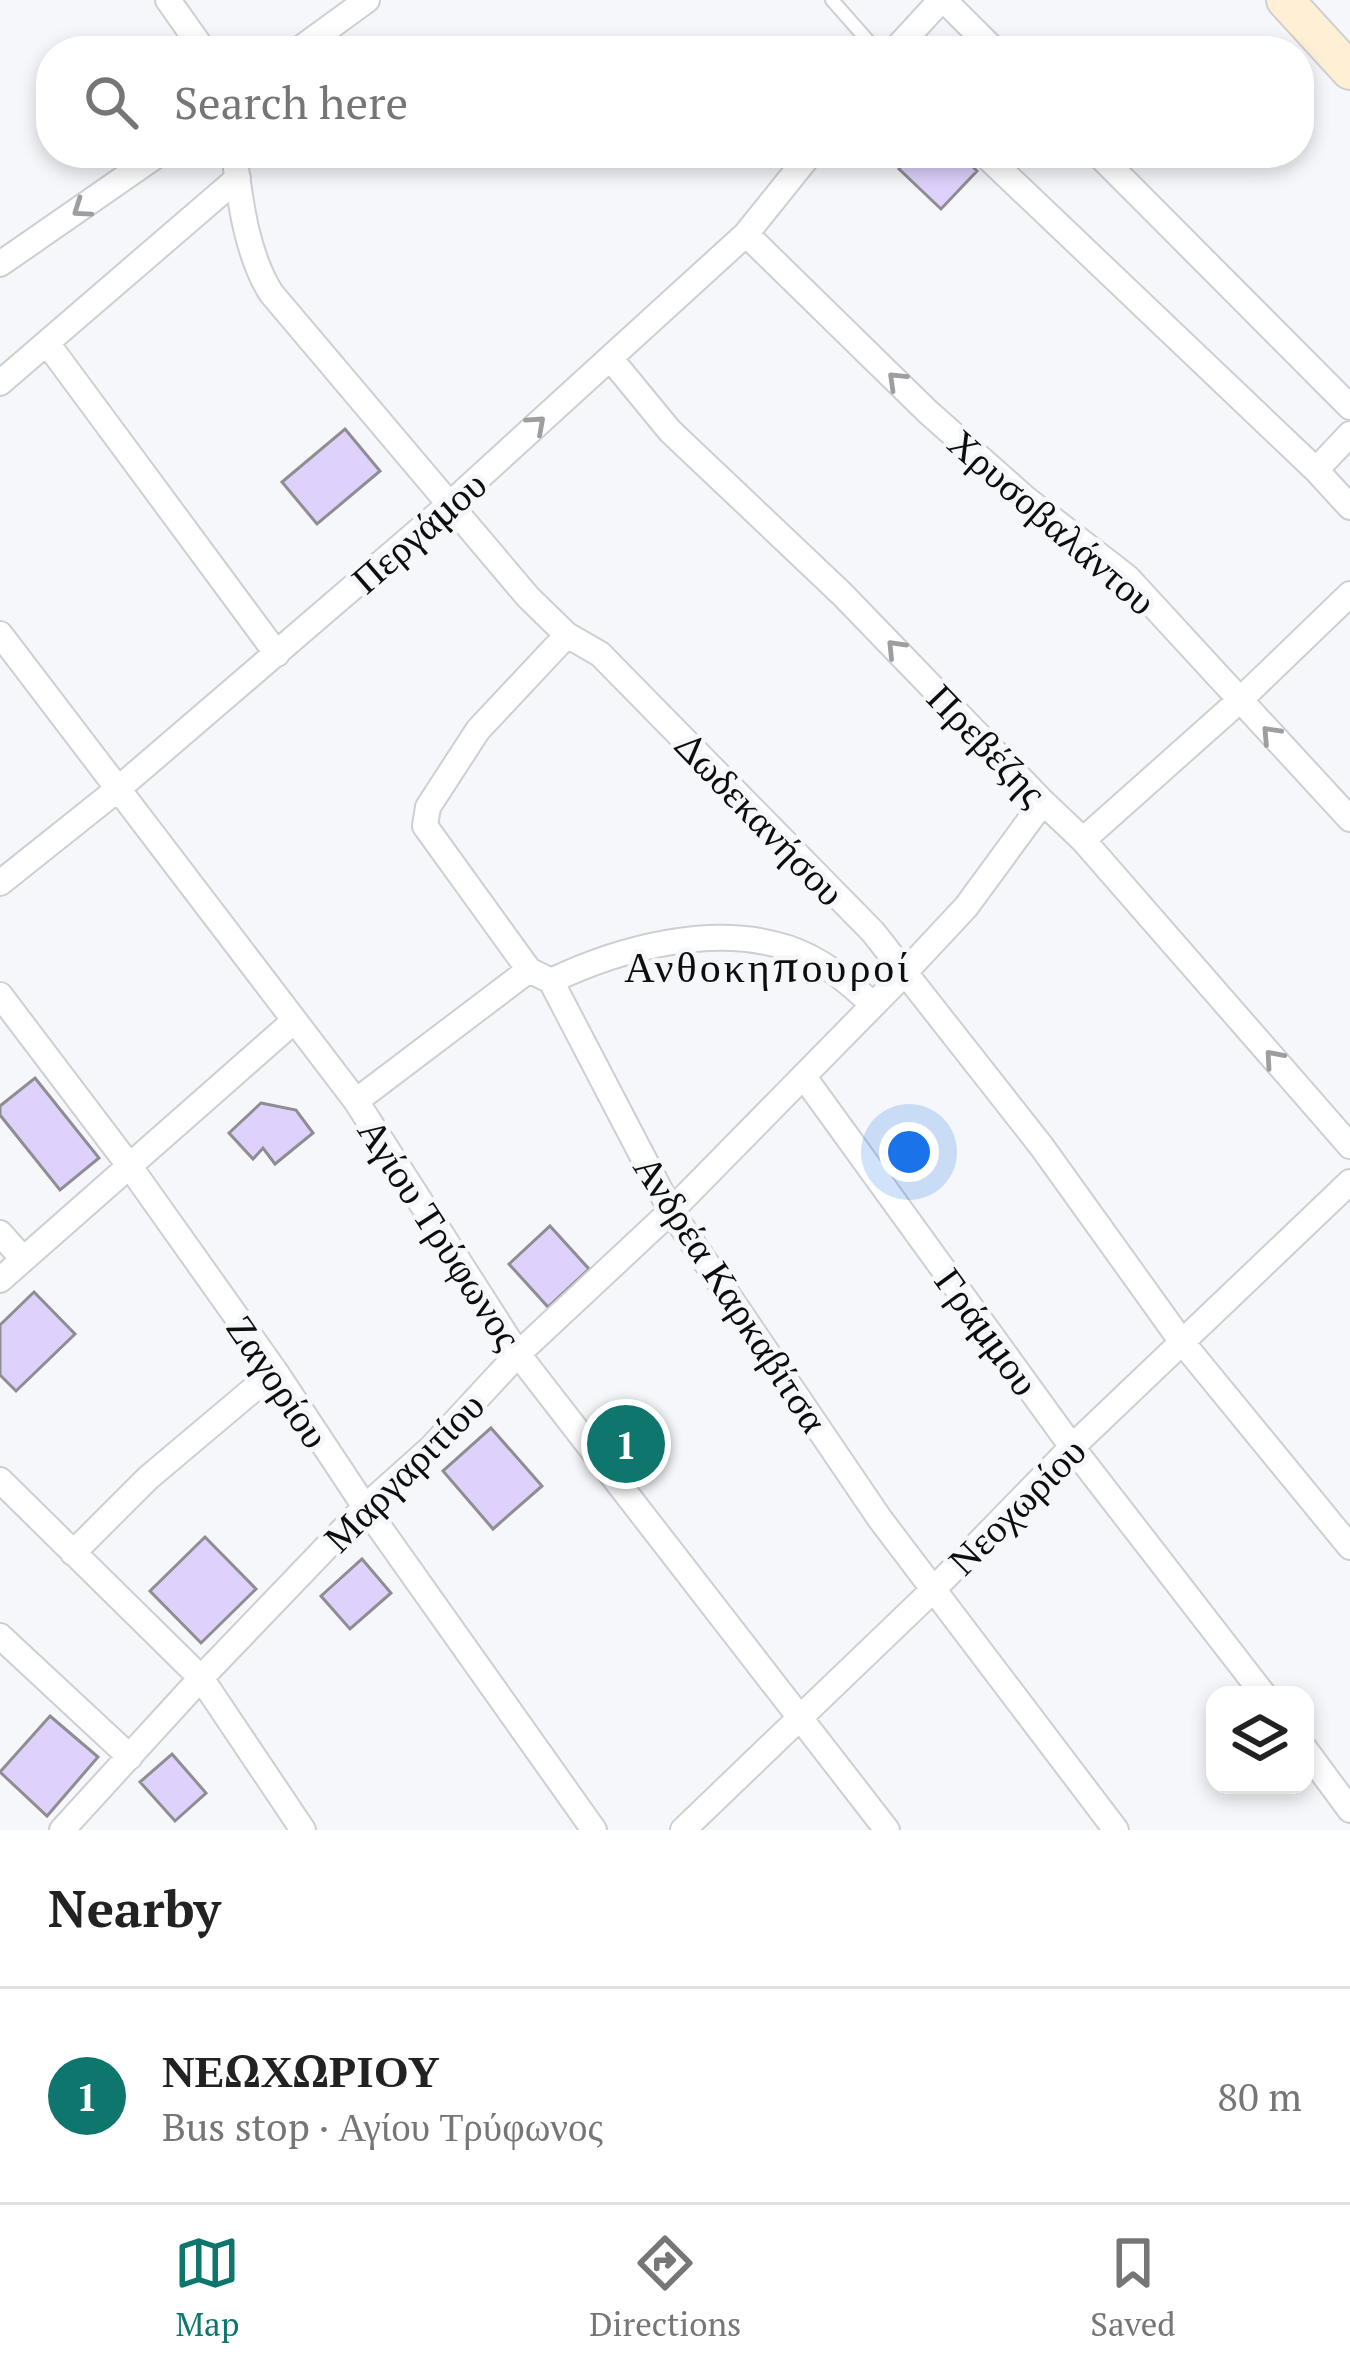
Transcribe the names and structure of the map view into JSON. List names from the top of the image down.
{
  "streets": {
    "street": [
      "Χρυσοβαλάντου",
      "Περγάμου",
      "Πρεβέζης",
      "Δωδεκανήσου",
      "Αγίου Τρύφωνος",
      "Ανδρέα Καρκαβίτσα",
      "Γράμμου",
      "Ζαγορίου",
      "Μαργαριτίου",
      "Νεοχωρίου"
    ]
  },
  "crossings": [
    ["Χρυσοβαλάντου", "Περγάμου"],
    ["Περγάμου", "Πρεβέζης"],
    ["Περγάμου", "Δωδεκανήσου"],
    ["Περγάμου", "Αγίου Τρύφωνος"],
    ["Πρεβέζης", "Μαργαριτίου"],
    ["Δωδεκανήσου", "Ανδρέα Καρκαβίτσα"],
    ["Δωδεκανήσου", "Μαργαριτίου"],
    ["Δωδεκανήσου", "Νεοχωρίου"],
    ["Αγίου Τρύφωνος", "Μαργαριτίου"],
    ["Αγίου Τρύφωνος", "Νεοχωρίου"],
    ["Ανδρέα Καρκαβίτσα", "Μαργαριτίου"],
    ["Ανδρέα Καρκαβίτσα", "Νεοχωρίου"],
    ["Γράμμου", "Μαργαριτίου"],
    ["Γράμμου", "Νεοχωρίου"],
    ["Ζαγορίου", "Μαργαριτίου"]
  ],
  "one_way": ["Χρυσοβαλάντου", "Πρεβέζης"],
  "districts": ["Ανθοκηπουροί"],
  "page": {
    "search": "Search here",
    "pins": "1",
    "heading": "Nearby",
    "list": [
      {
        "mark": "1",
        "name": "ΝΕΩΧΩΡΙΟΥ",
        "note": "Bus stop · Αγίου Τρύφωνος",
        "value": "80 m"
      }
    ],
    "nav": ["Map", "Directions", "Saved"]
  }
}
